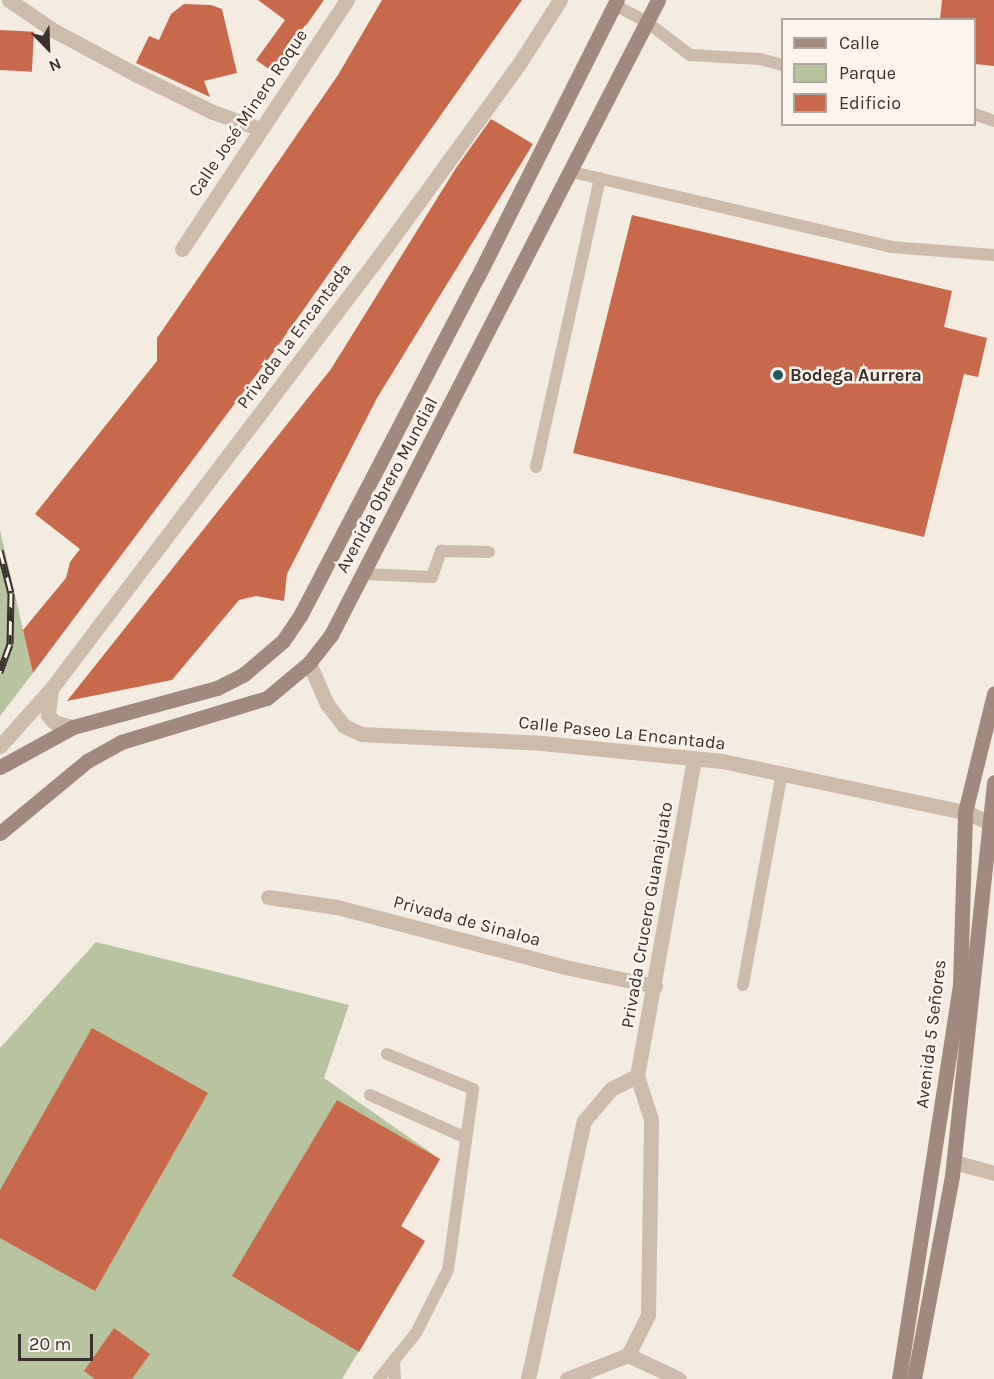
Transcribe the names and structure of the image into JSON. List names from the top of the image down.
{
  "streets": {
    "main road": ["Avenida Obrero Mundial", "Avenida 5 Señores"],
    "street": [
      "Calle José Minero Roque",
      "Privada La Encantada",
      "Calle Paseo La Encantada",
      "Privada Crucero Guanajuato",
      "Privada de Sinaloa"
    ]
  },
  "crossings": [
    ["Avenida Obrero Mundial", "Calle Paseo La Encantada"],
    ["Calle Paseo La Encantada", "Privada Crucero Guanajuato"],
    ["Calle Paseo La Encantada", "Avenida 5 Señores"],
    ["Privada Crucero Guanajuato", "Privada de Sinaloa"]
  ],
  "places": ["Bodega Aurrera"],
  "legend": ["Calle", "Parque", "Edificio"],
  "scale_bar": "20 m",
  "north": "bottom right"
}
